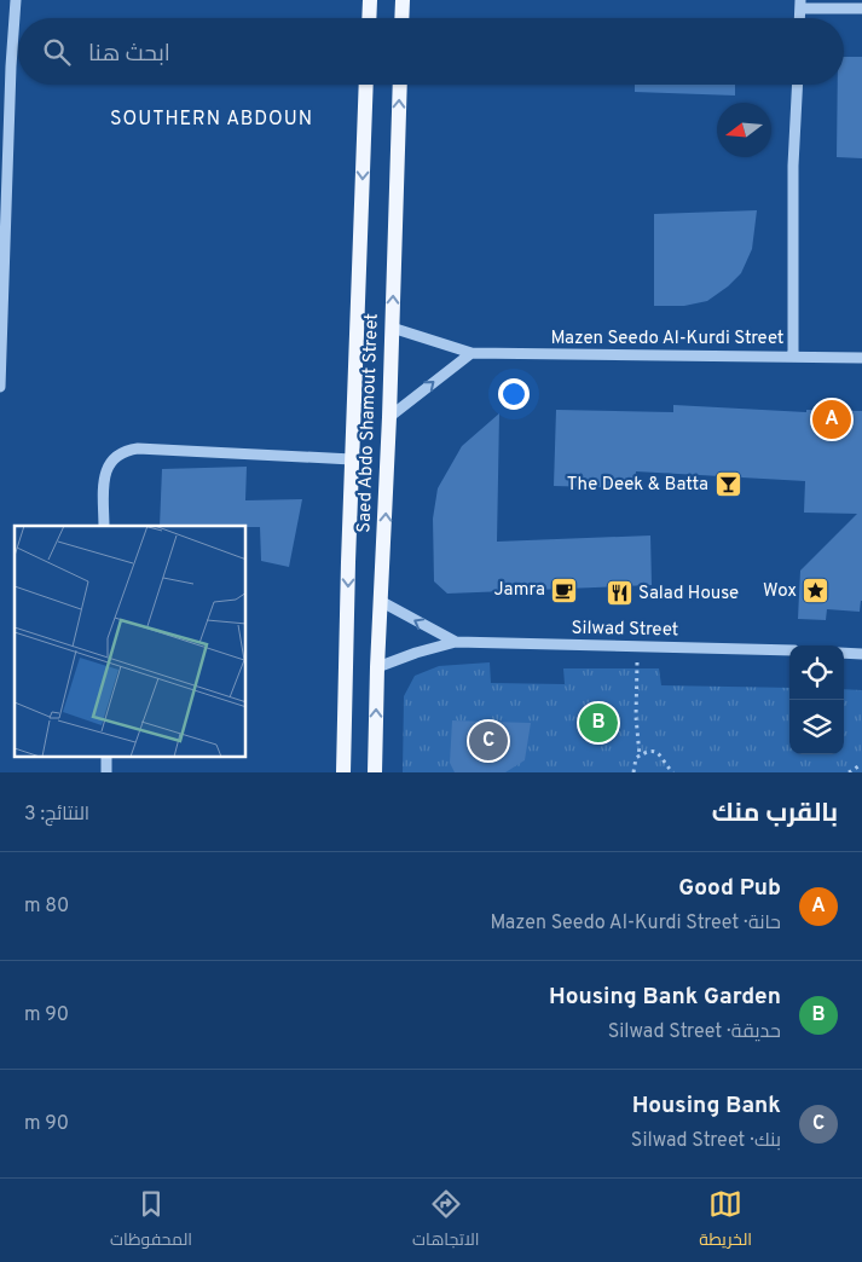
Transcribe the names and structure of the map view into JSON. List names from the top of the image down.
{
  "streets": {
    "main road": ["Saed Abdo Shamout Street"],
    "street": ["Mazen Seedo Al-Kurdi Street", "Silwad Street"]
  },
  "crossings": [
    ["Mazen Seedo Al-Kurdi Street", "Saed Abdo Shamout Street"],
    ["Saed Abdo Shamout Street", "Silwad Street"]
  ],
  "districts": ["SOUTHERN ABDOUN"],
  "places": {
    "bar": ["The Deek & Batta"],
    "cafe": ["Jamra"],
    "place": ["Wox"],
    "restaurant": ["Salad House"]
  },
  "north": "left",
  "page": {
    "search": "ابحث هنا",
    "pins": ["A", "B", "C"],
    "heading": ["بالقرب منك", "النتائج: 3"],
    "list": [
      {
        "mark": "A",
        "name": "Good Pub",
        "note": "حانة · Mazen Seedo Al-Kurdi Street",
        "value": "80 m"
      },
      {
        "mark": "B",
        "name": "Housing Bank Garden",
        "note": "حديقة · Silwad Street",
        "value": "90 m"
      },
      {
        "mark": "C",
        "name": "Housing Bank",
        "note": "بنك · Silwad Street",
        "value": "90 m"
      }
    ],
    "nav": ["الخريطة", "الاتجاهات", "المحفوظات"]
  }
}
